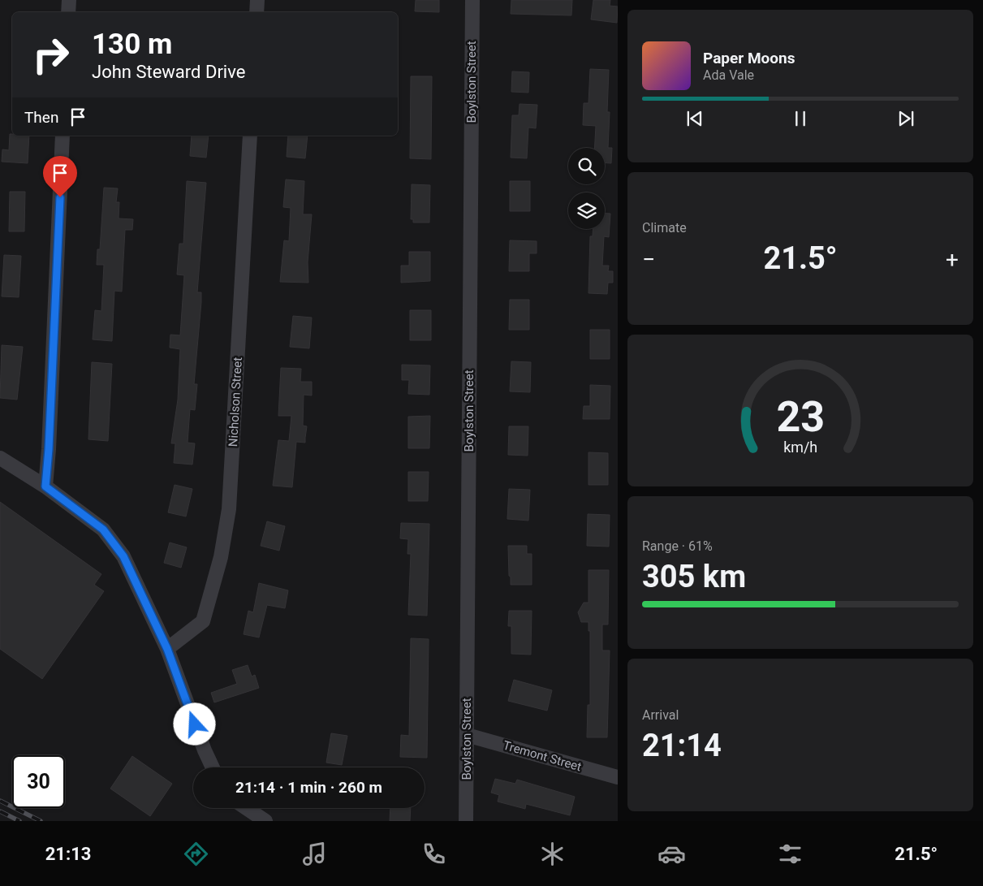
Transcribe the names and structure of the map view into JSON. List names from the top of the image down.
{
  "streets": {
    "street": ["Boylston Street", "Nicholson Street", "Tremont Street"]
  },
  "crossings": [
    ["Boylston Street", "Tremont Street"]
  ],
  "page": {
    "turn": ["130 m", "John Steward Drive"],
    "song": ["Paper Moons", "Ada Vale"],
    "then": "Then",
    "tile": [
      "Climate",
      ["Range · 61%", "305 km"],
      ["Arrival", "21:14"]
    ],
    "heat": ["−", "21.5°", "+"],
    "limit": "30",
    "trip": "21:14 · 1 min · 260 m",
    "tabs": ["21:13", "21.5°"],
    "gauge": ["23", "km/h"]
  }
}
